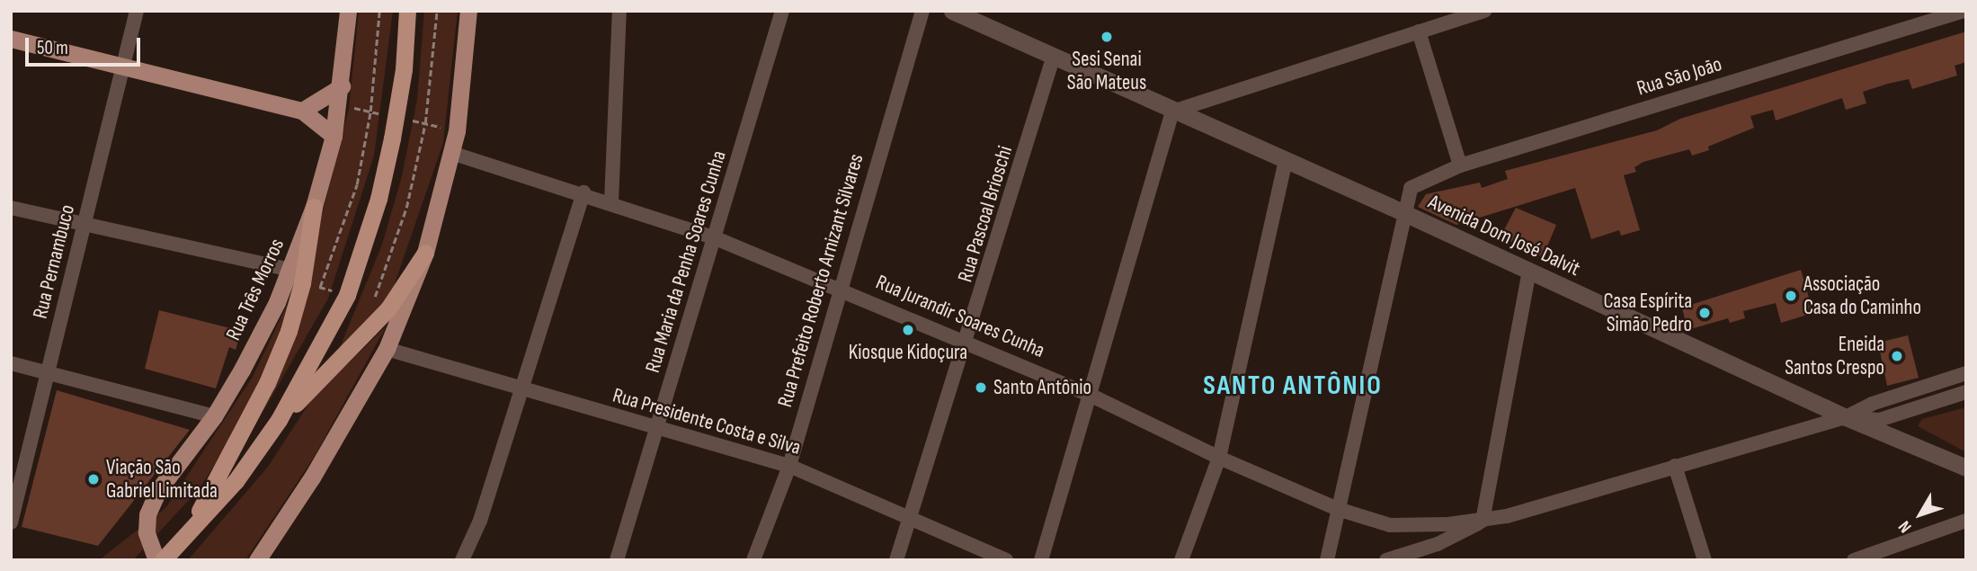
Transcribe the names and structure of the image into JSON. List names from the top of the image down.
{
  "streets": {
    "main road": ["Rua Três Morros"],
    "street": [
      "Rua São João",
      "Rua Pascoal Brioschi",
      "Avenida Dom José Dalvit",
      "Rua Pernambuco",
      "Rua Maria da Penha Soares Cunha",
      "Rua Prefeito Roberto Arnizant Silvares",
      "Rua Jurandir Soares Cunha",
      "Rua Presidente Costa e Silva"
    ]
  },
  "crossings": [
    ["Rua São João", "Avenida Dom José Dalvit"],
    ["Rua Pascoal Brioschi", "Avenida Dom José Dalvit"],
    ["Rua Pascoal Brioschi", "Rua Jurandir Soares Cunha"],
    ["Rua Pascoal Brioschi", "Rua Presidente Costa e Silva"],
    ["Rua Maria da Penha Soares Cunha", "Rua Jurandir Soares Cunha"],
    ["Rua Maria da Penha Soares Cunha", "Rua Presidente Costa e Silva"],
    ["Rua Prefeito Roberto Arnizant Silvares", "Rua Jurandir Soares Cunha"],
    ["Rua Prefeito Roberto Arnizant Silvares", "Rua Presidente Costa e Silva"]
  ],
  "districts": ["SANTO ANTÔNIO"],
  "places": [
    "Sesi Senai São Mateus",
    "Associação Casa do Caminho",
    "Casa Espírita Simão Pedro",
    "Kiosque Kidoçura",
    "Eneida Santos Crespo",
    "Santo Antônio",
    "Viação São Gabriel Limitada"
  ],
  "scale_bar": "50 m",
  "north": "bottom left"
}
